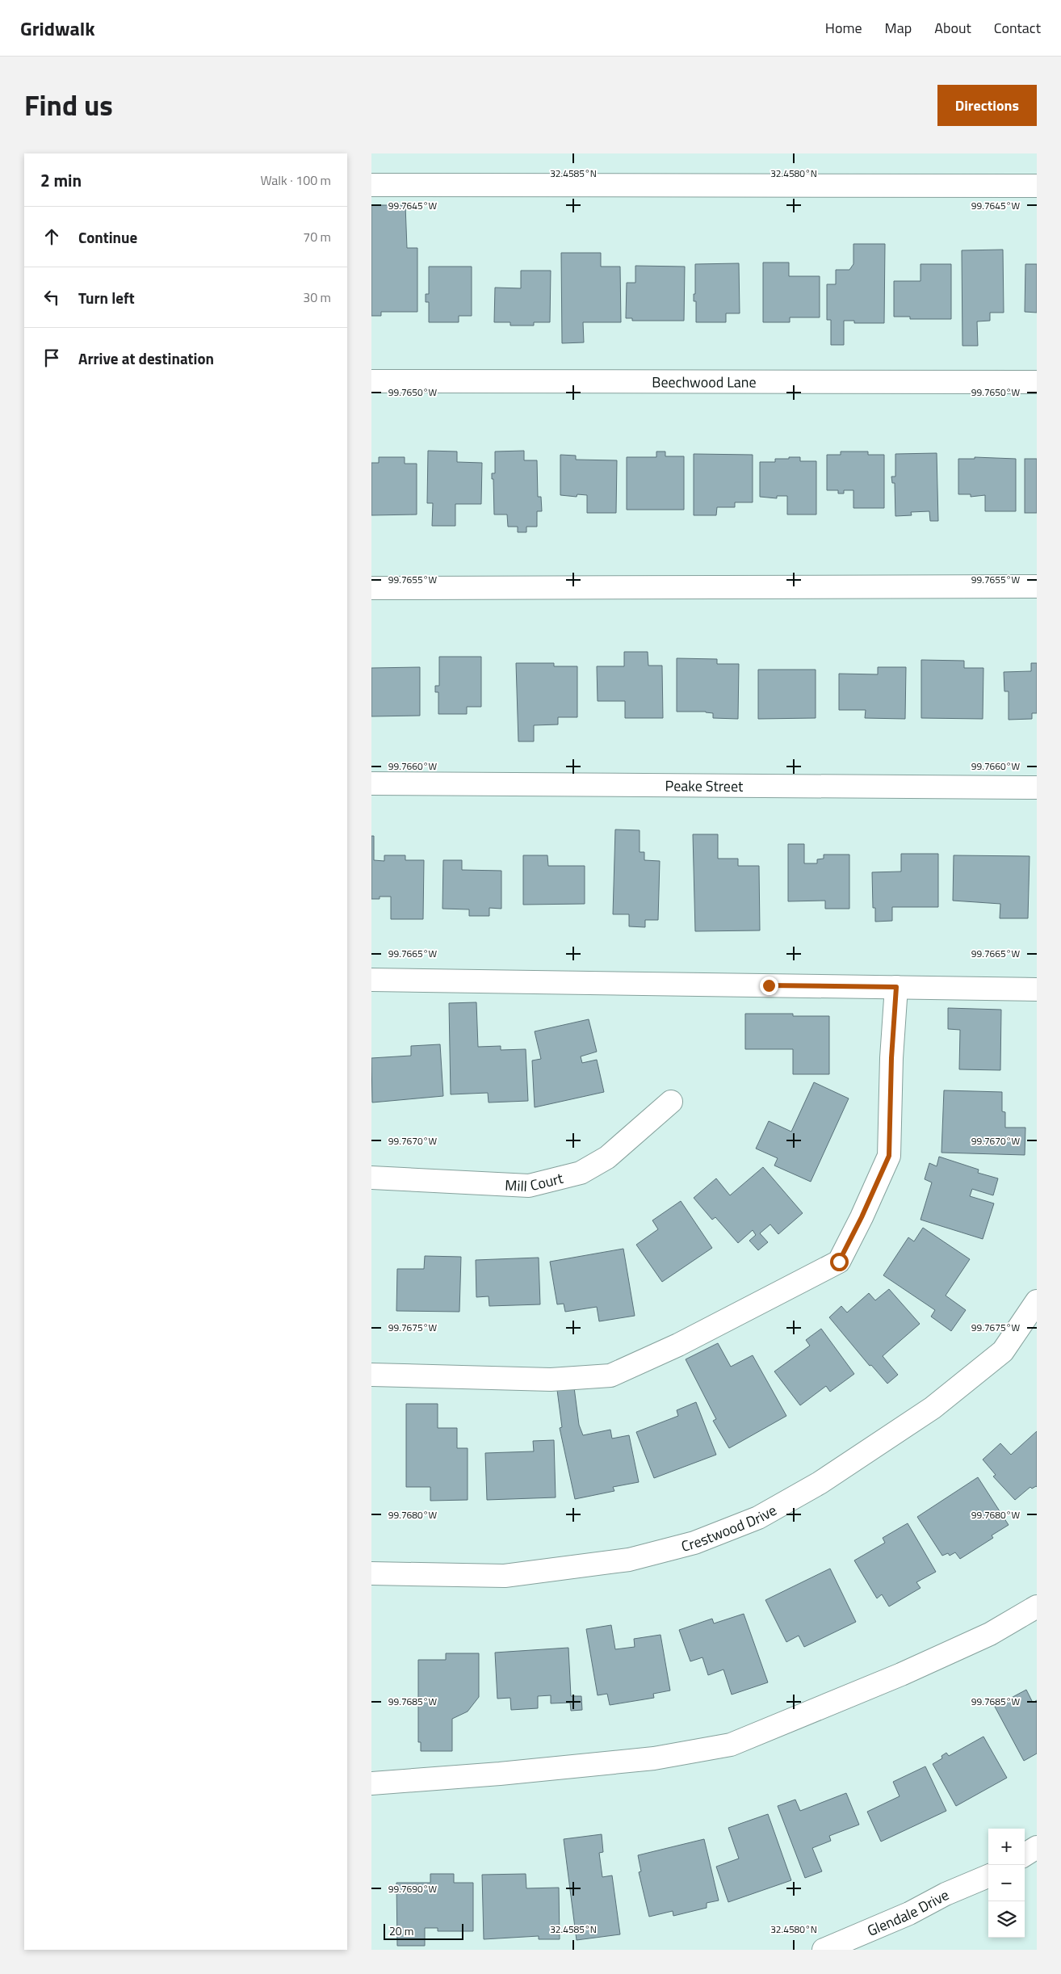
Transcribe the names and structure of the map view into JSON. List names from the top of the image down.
{
  "streets": {
    "street": [
      "Beechwood Lane",
      "Peake Street",
      "Mill Court",
      "Crestwood Drive",
      "Glendale Drive"
    ]
  },
  "scale_bar": "20 m",
  "page": {
    "header": "Gridwalk",
    "nav": [
      "Home",
      "Map",
      "About",
      "Contact"
    ],
    "title": "Find us",
    "buttons": "Directions",
    "heading": ["2 min", "Walk · 100 m"],
    "list": [
      ["Continue", "70 m"],
      ["Turn left", "30 m"],
      "Arrive at destination"
    ],
    "map_buttons": ["+", "−"],
    "scale": "20 m"
  },
  "coordinates": [
    "32.4585°N",
    "32.4580°N",
    "99.7645°W",
    "99.7650°W",
    "99.7655°W",
    "99.7660°W",
    "99.7665°W",
    "99.7670°W",
    "99.7675°W",
    "99.7680°W",
    "99.7685°W",
    "99.7690°W"
  ]
}
